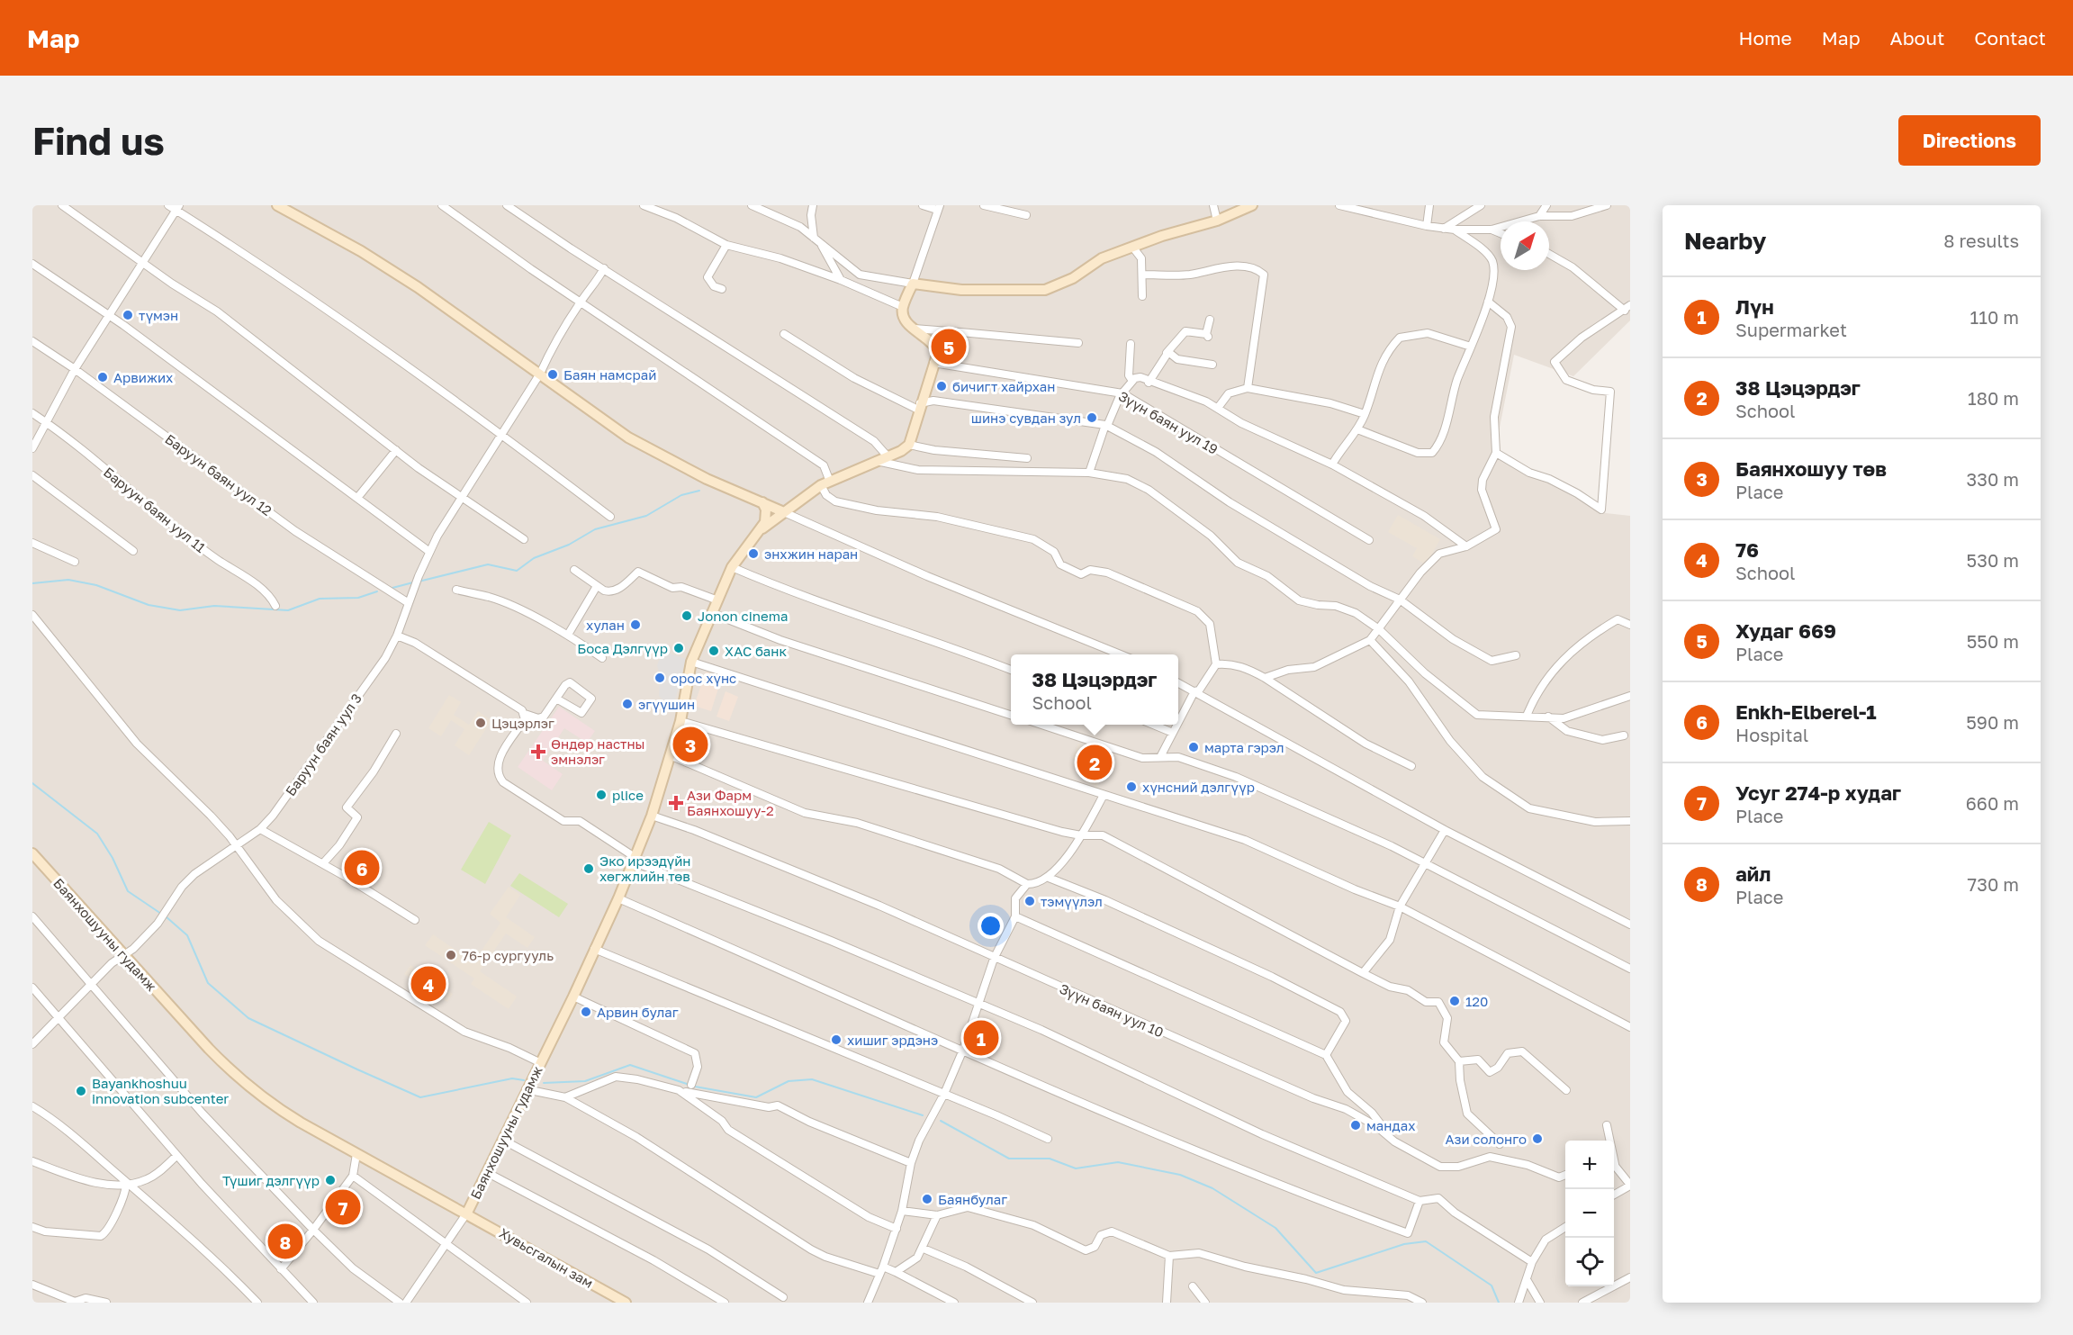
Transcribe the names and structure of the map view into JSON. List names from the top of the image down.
{
  "streets": {
    "street": [
      "Зүүн баян уул 19",
      "Баруун баян уул 12",
      "Баруун баян уул 11",
      "Баруун баян уул 3",
      "Баянхошууны гудамж",
      "Зүүн баян уул 10",
      "Хувьсгалын зам"
    ]
  },
  "crossings": [
    ["Баруун баян уул 12", "Баруун баян уул 3"],
    ["Баруун баян уул 3", "Баянхошууны гудамж"],
    ["Баянхошууны гудамж", "Зүүн баян уул 10"],
    ["Баянхошууны гудамж", "Хувьсгалын зам"]
  ],
  "places": {
    "other": [
      "түмэн",
      "Баян намсрай",
      "Арвижих",
      "бичигт хайрхан",
      "шинэ сувдан зул",
      "энхжин наран",
      "Jonon cinema",
      "хулан",
      "Боса Дэлгүүр",
      "ХАС банк",
      "орос хүнс",
      "эгүүшин",
      "Цэцэрлэг",
      "марта гэрэл",
      "хүнсний дэлгүүр",
      "plice",
      "Эко ирээдүйн хөгжлийн төв",
      "тэмүүлэл",
      "76-р сургууль",
      "120",
      "Арвин булаг",
      "хишиг эрдэнэ",
      "Bayankhoshuu innovation subcenter",
      "мандах",
      "Ази солонго",
      "Түшиг дэлгүүр",
      "Баянбулаг"
    ],
    "health": ["Өндөр настны эмнэлэг", "Ази Фарм Баянхошуу-2"]
  },
  "north": "top right",
  "page": {
    "header": "Map",
    "nav": [
      "Home",
      "Map",
      "About",
      "Contact"
    ],
    "buttons": "Directions",
    "title": "Find us",
    "heading": ["Nearby", "8 results"],
    "list": [
      {
        "mark": "1",
        "name": "Лүн",
        "note": "Supermarket",
        "value": "110 m"
      },
      {
        "mark": "2",
        "name": "38 Цэцэрдэг",
        "note": "School",
        "value": "180 m"
      },
      {
        "mark": "3",
        "name": "Баянхошуу төв",
        "note": "Place",
        "value": "330 m"
      },
      {
        "mark": "4",
        "name": "76",
        "note": "School",
        "value": "530 m"
      },
      {
        "mark": "5",
        "name": "Худаг 669",
        "note": "Place",
        "value": "550 m"
      },
      {
        "mark": "6",
        "name": "Enkh-Elberel-1",
        "note": "Hospital",
        "value": "590 m"
      },
      {
        "mark": "7",
        "name": "Усуг 274-р худаг",
        "note": "Place",
        "value": "660 m"
      },
      {
        "mark": "8",
        "name": "айл",
        "note": "Place",
        "value": "730 m"
      }
    ],
    "pins": [
      "5",
      "3",
      "2",
      "6",
      "4",
      "1",
      "7",
      "8"
    ],
    "popup": ["38 Цэцэрдэг", "School"],
    "map_buttons": ["+", "−"]
  }
}
